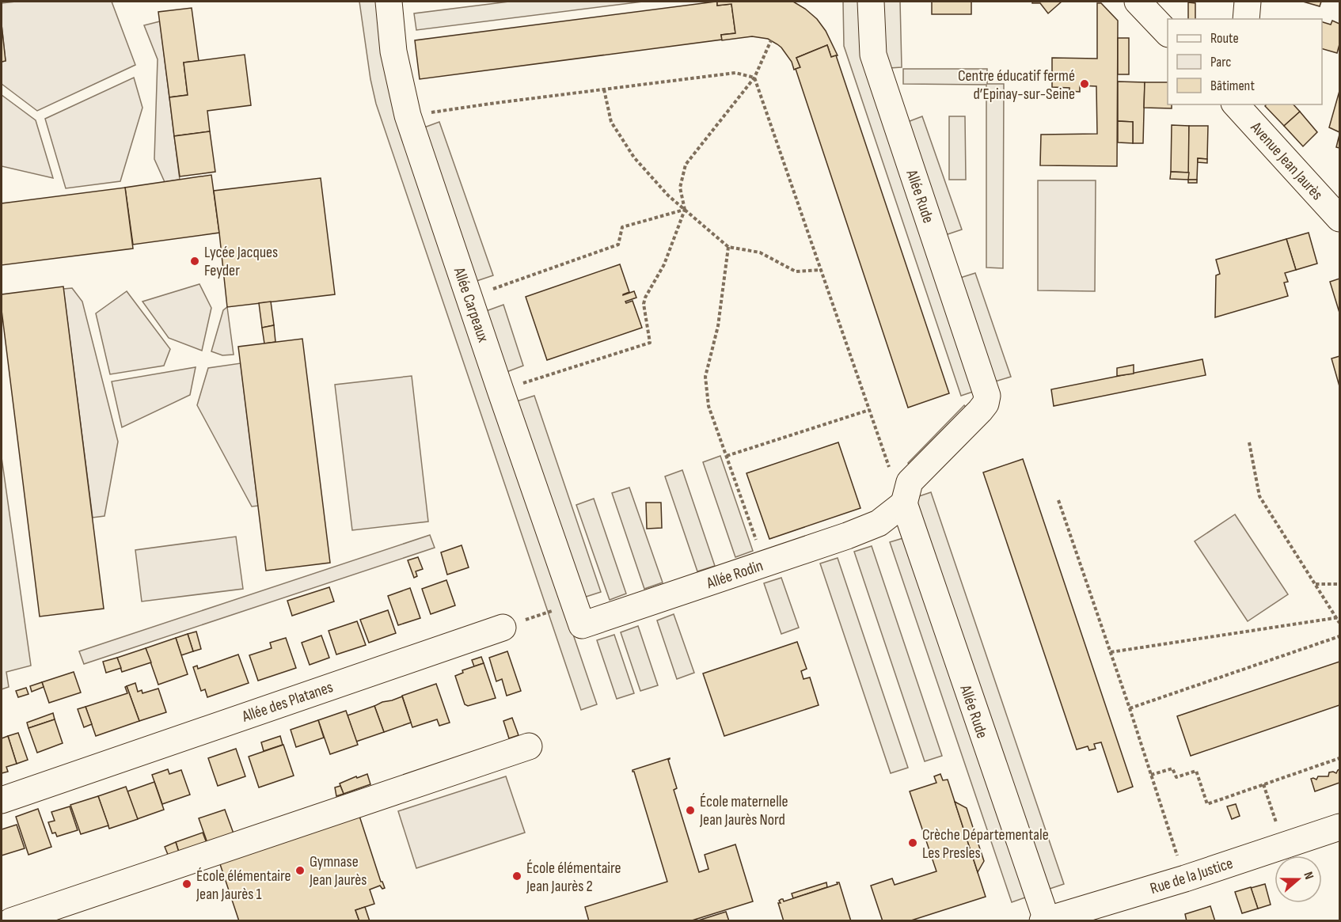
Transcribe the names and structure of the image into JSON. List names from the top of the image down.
{
  "streets": {
    "street": [
      "Avenue Jean Jaurès",
      "Allée Rude",
      "Allée Carpeaux",
      "Allée Rodin",
      "Allée des Platanes",
      "Rue de la Justice"
    ]
  },
  "crossings": [
    ["Allée Rude", "Allée Rodin"],
    ["Allée Rude", "Rue de la Justice"],
    ["Allée Carpeaux", "Allée Rodin"]
  ],
  "places": [
    "Centre éducatif fermé d’Epinay-sur-Seine",
    "Lycée Jacques Feyder",
    "École maternelle Jean Jaurès Nord",
    "Crèche Départementale Les Presles",
    "Gymnase Jean Jaurès",
    "École élémentaire Jean Jaurès 2",
    "École élémentaire Jean Jaurès 1"
  ],
  "legend": ["Route", "Parc", "Bâtiment"],
  "north": "right"
}
